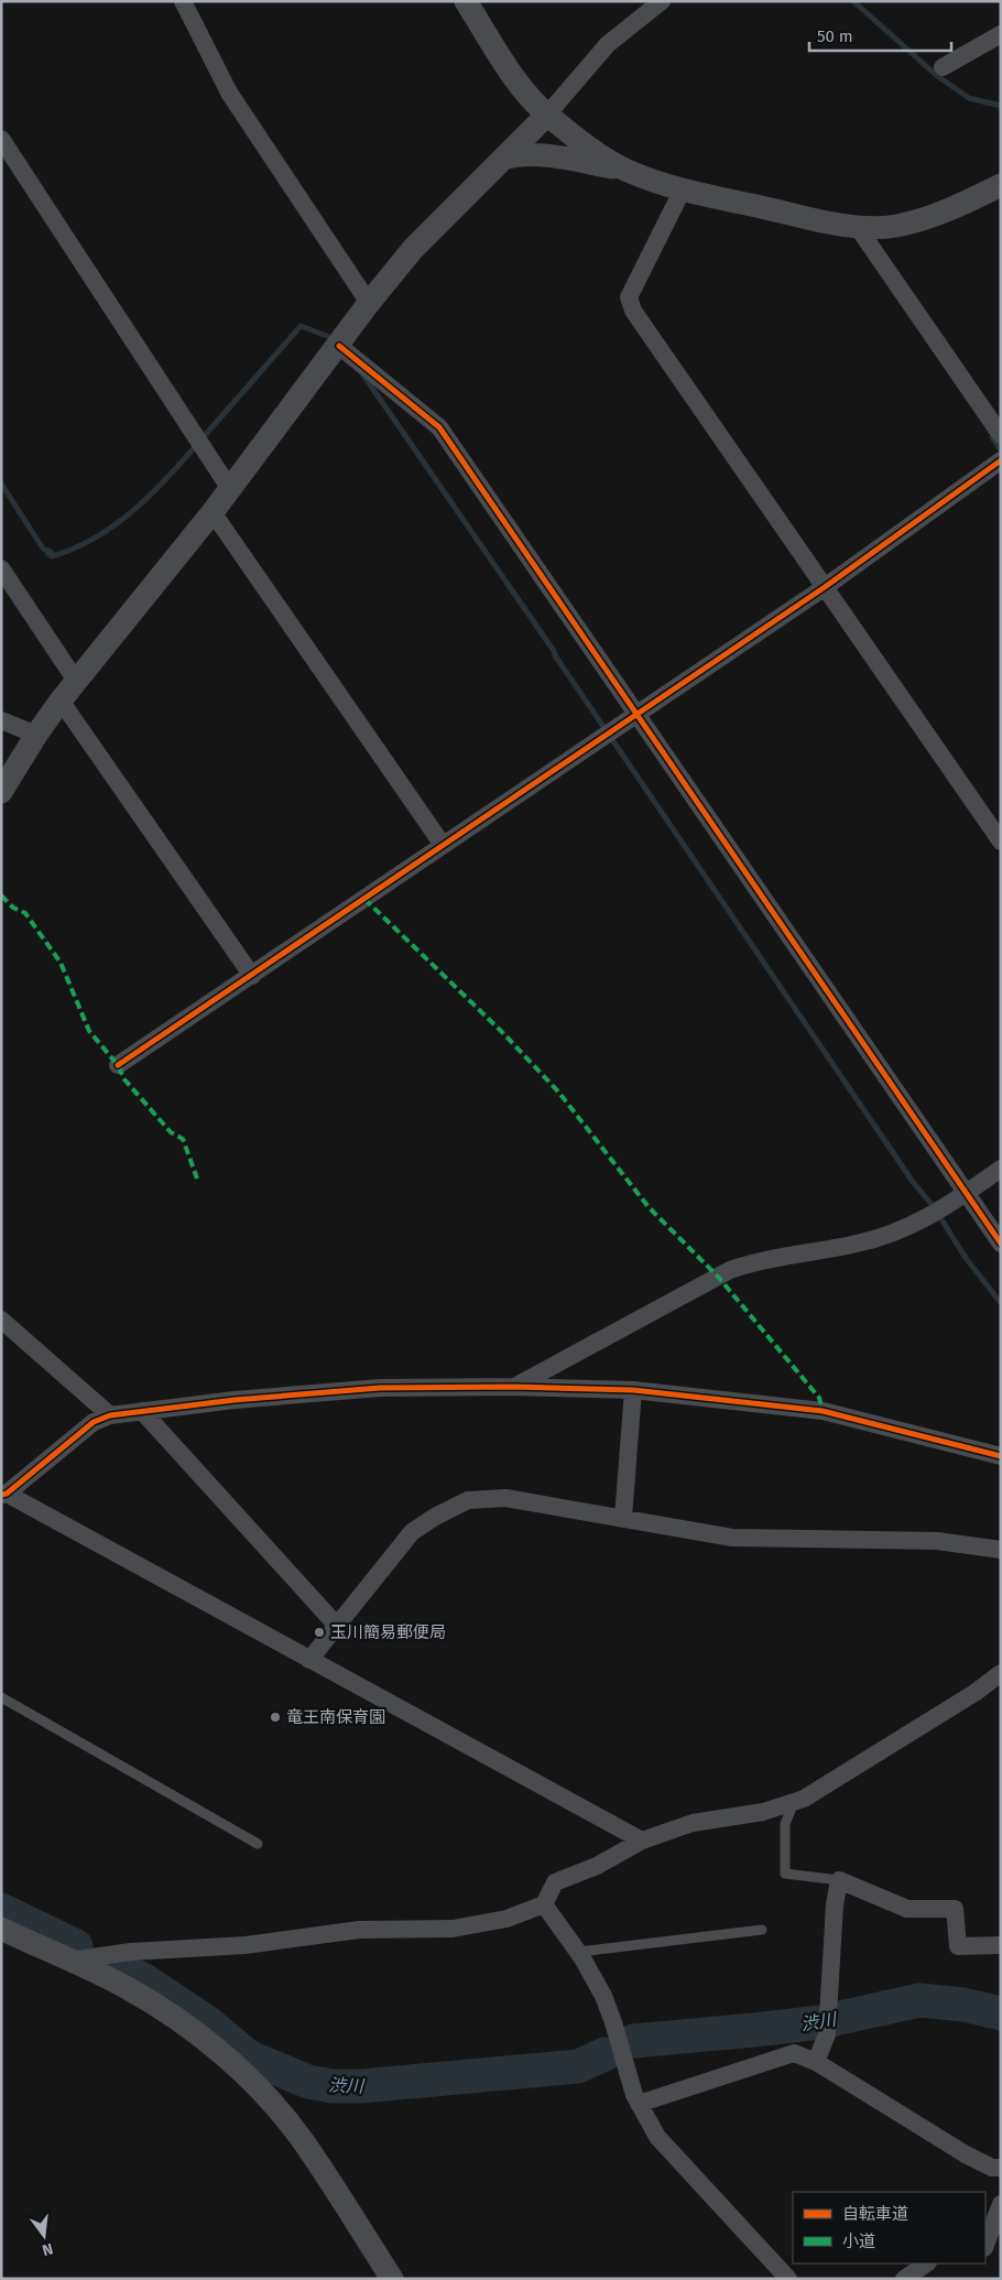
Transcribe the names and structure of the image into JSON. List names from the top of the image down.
{
  "water": ["渋川"],
  "places": ["玉川簡易郵便局", "竜王南保育園"],
  "legend": ["自転車道", "小道"],
  "scale_bar": "50 m",
  "north": "bottom"
}
